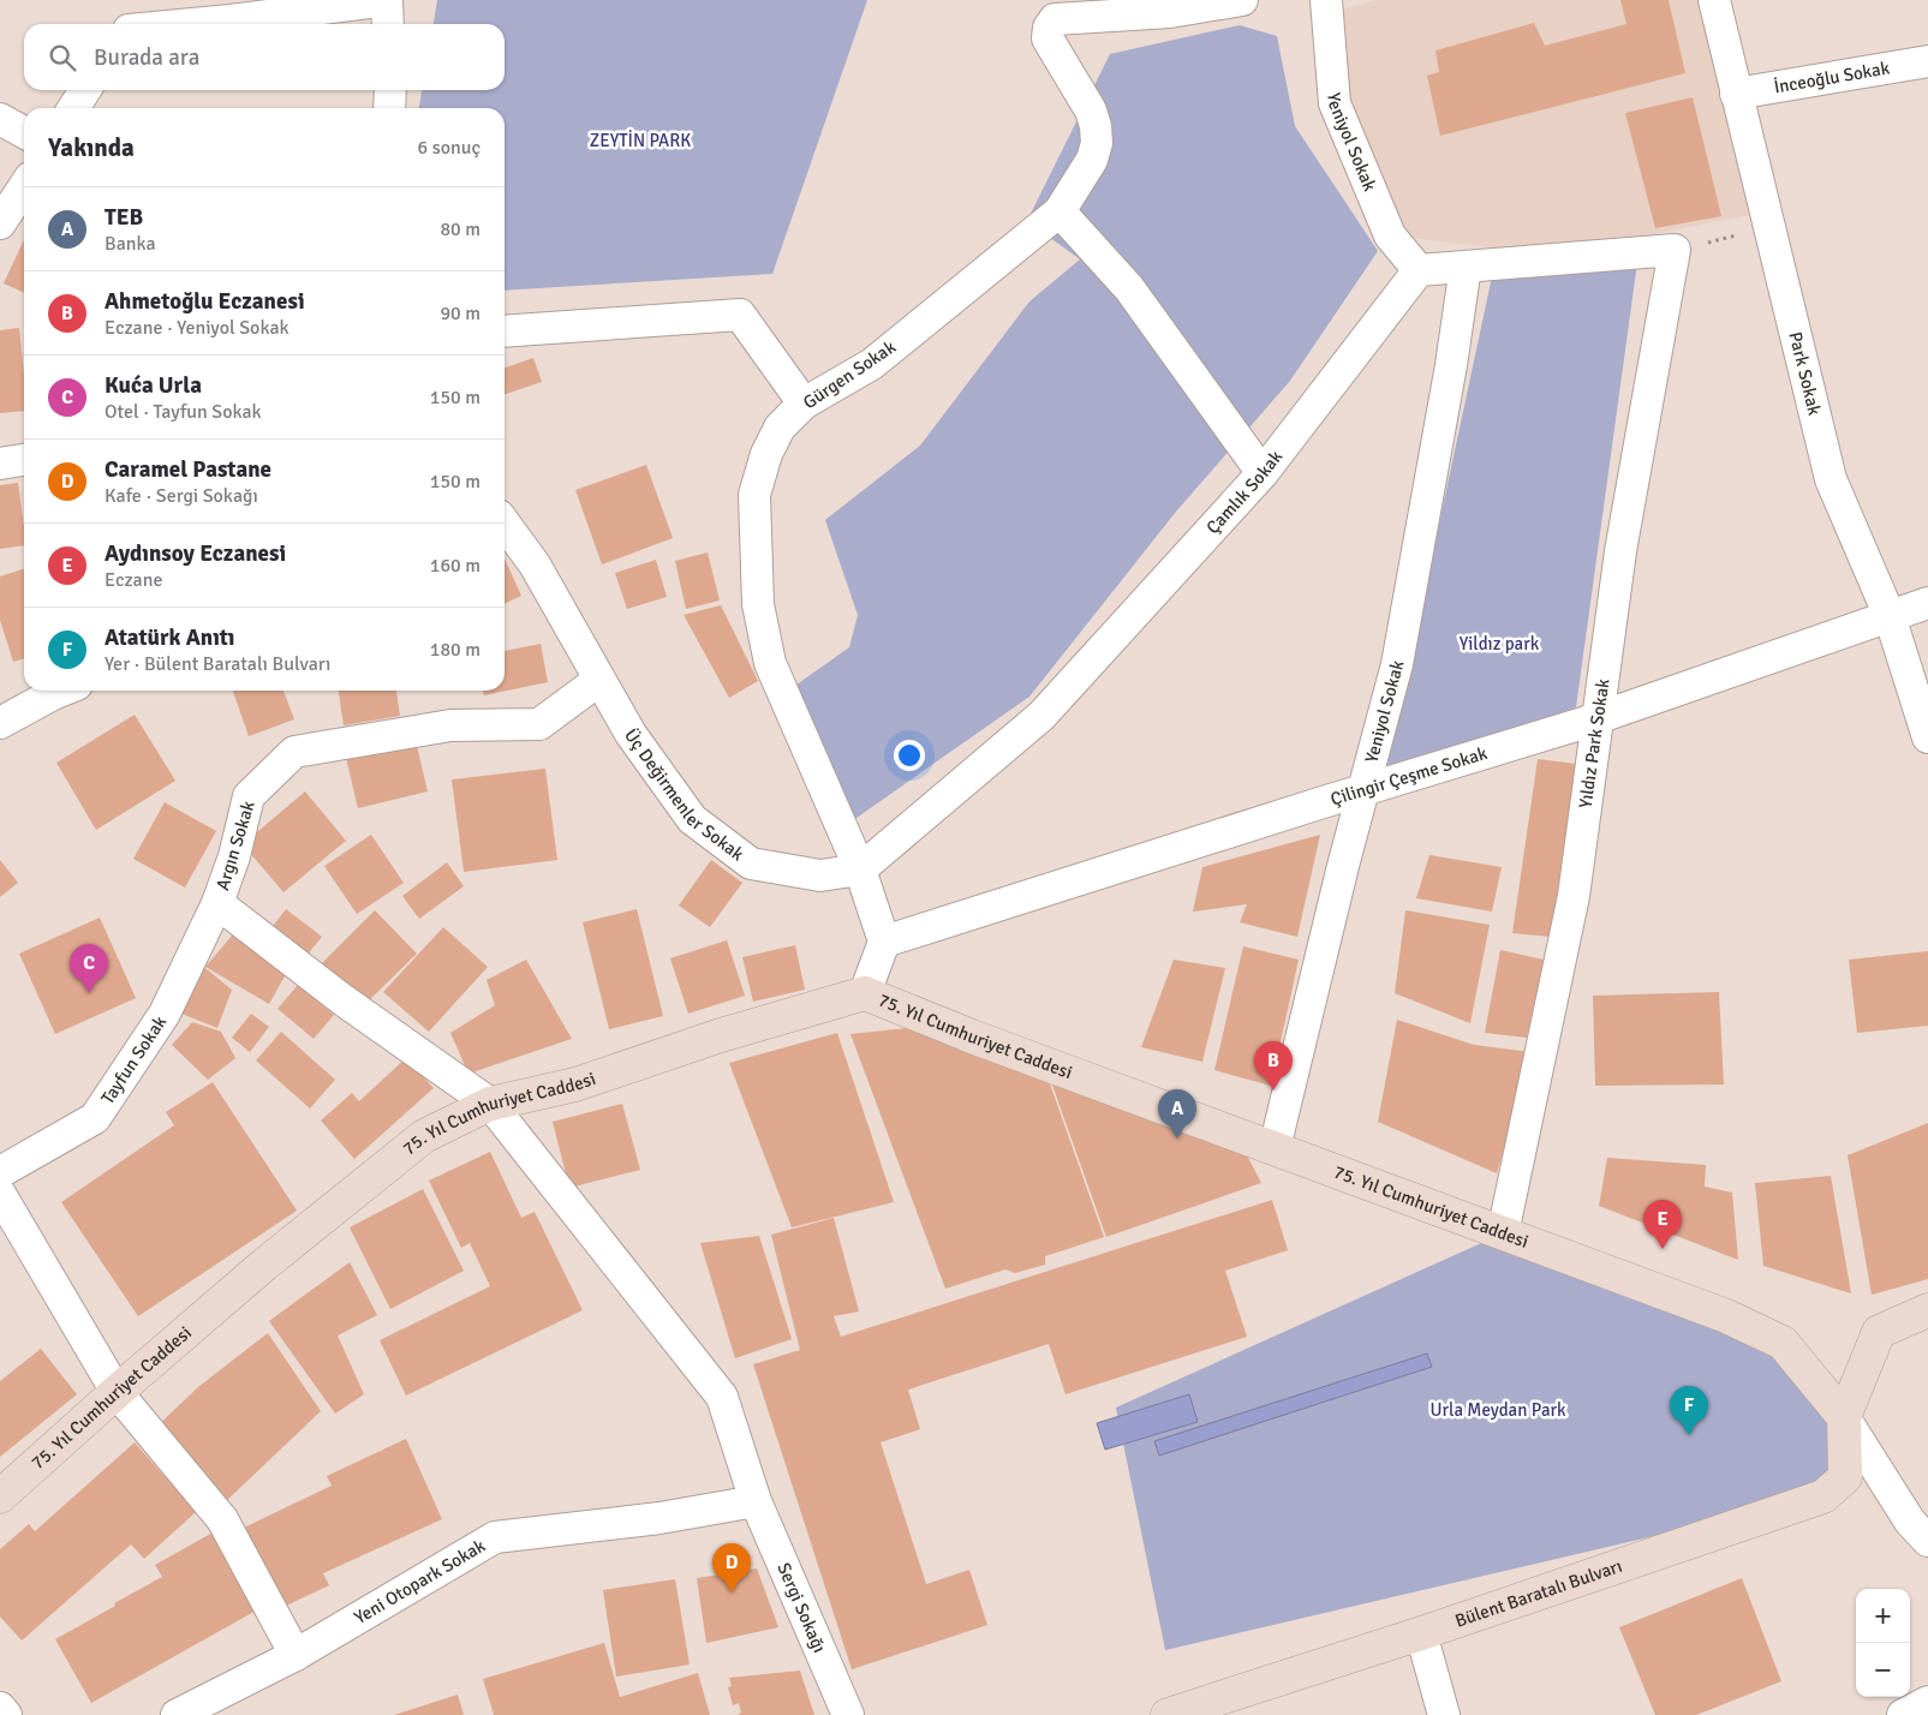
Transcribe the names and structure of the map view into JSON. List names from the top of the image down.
{
  "streets": {
    "street": [
      "İnceoğlu Sokak",
      "Yeniyol Sokak",
      "Park Sokak",
      "Gürgen Sokak",
      "Çamlık Sokak",
      "Yıldız Park Sokak",
      "Çilingir Çeşme Sokak",
      "Üç Değirmenler Sokak",
      "Argın Sokak",
      "75. Yıl Cumhuriyet Caddesi",
      "Tayfun Sokak",
      "Yeni Otopark Sokak",
      "Bülent Baratalı Bulvarı",
      "Sergi Sokağı"
    ]
  },
  "crossings": [
    ["İnceoğlu Sokak", "Park Sokak"],
    ["Yeniyol Sokak", "Çamlık Sokak"],
    ["Yeniyol Sokak", "Çilingir Çeşme Sokak"],
    ["Yeniyol Sokak", "75. Yıl Cumhuriyet Caddesi"],
    ["Park Sokak", "Çilingir Çeşme Sokak"],
    ["Gürgen Sokak", "Çamlık Sokak"],
    ["Gürgen Sokak", "Üç Değirmenler Sokak"],
    ["Çamlık Sokak", "Üç Değirmenler Sokak"],
    ["Yıldız Park Sokak", "Çilingir Çeşme Sokak"],
    ["Yıldız Park Sokak", "75. Yıl Cumhuriyet Caddesi"],
    ["Üç Değirmenler Sokak", "Argın Sokak"],
    ["Argın Sokak", "75. Yıl Cumhuriyet Caddesi"],
    ["Argın Sokak", "Tayfun Sokak"],
    ["Argın Sokak", "Yeni Otopark Sokak"],
    ["Argın Sokak", "Sergi Sokağı"],
    ["75. Yıl Cumhuriyet Caddesi", "Bülent Baratalı Bulvarı"],
    ["Yeni Otopark Sokak", "Sergi Sokağı"]
  ],
  "parks": ["ZEYTİN PARK", "Yildız park", "Urla Meydan Park"],
  "page": {
    "search": "Burada ara",
    "heading": ["Yakında", "6 sonuç"],
    "list": [
      {
        "mark": "A",
        "name": "TEB",
        "note": "Banka",
        "value": "80 m"
      },
      {
        "mark": "B",
        "name": "Ahmetoğlu Eczanesi",
        "note": "Eczane · Yeniyol Sokak",
        "value": "90 m"
      },
      {
        "mark": "C",
        "name": "Kuća Urla",
        "note": "Otel · Tayfun Sokak",
        "value": "150 m"
      },
      {
        "mark": "D",
        "name": "Caramel Pastane",
        "note": "Kafe · Sergi Sokağı",
        "value": "150 m"
      },
      {
        "mark": "E",
        "name": "Aydınsoy Eczanesi",
        "note": "Eczane",
        "value": "160 m"
      },
      {
        "mark": "F",
        "name": "Atatürk Anıtı",
        "note": "Yer · Bülent Baratalı Bulvarı",
        "value": "180 m"
      }
    ],
    "pins": [
      "C",
      "B",
      "A",
      "E",
      "F",
      "D"
    ],
    "map_buttons": ["+", "−"]
  }
}
